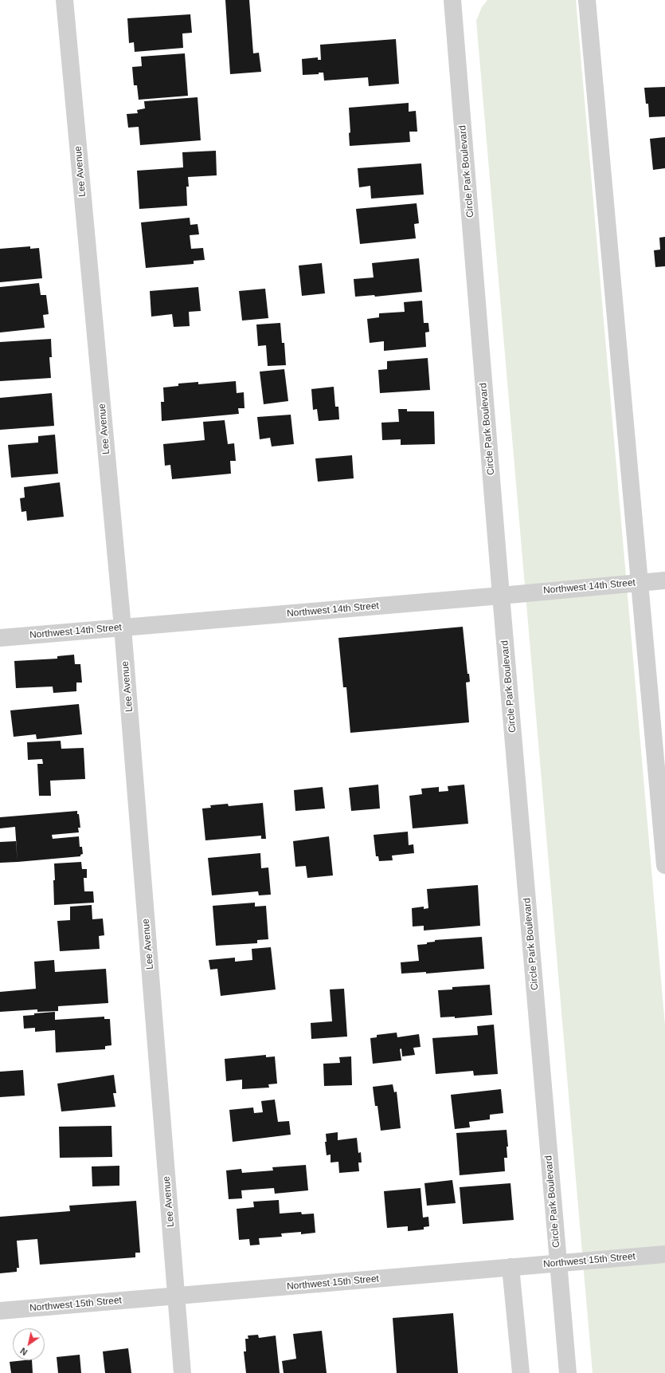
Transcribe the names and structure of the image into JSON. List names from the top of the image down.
{
  "streets": {
    "street": [
      "Lee Avenue",
      "Circle Park Boulevard",
      "Northwest 14th Street",
      "Northwest 15th Street"
    ]
  },
  "crossings": [
    ["Lee Avenue", "Northwest 14th Street"],
    ["Lee Avenue", "Northwest 15th Street"],
    ["Circle Park Boulevard", "Northwest 14th Street"],
    ["Circle Park Boulevard", "Northwest 15th Street"]
  ],
  "north": "bottom left"
}
